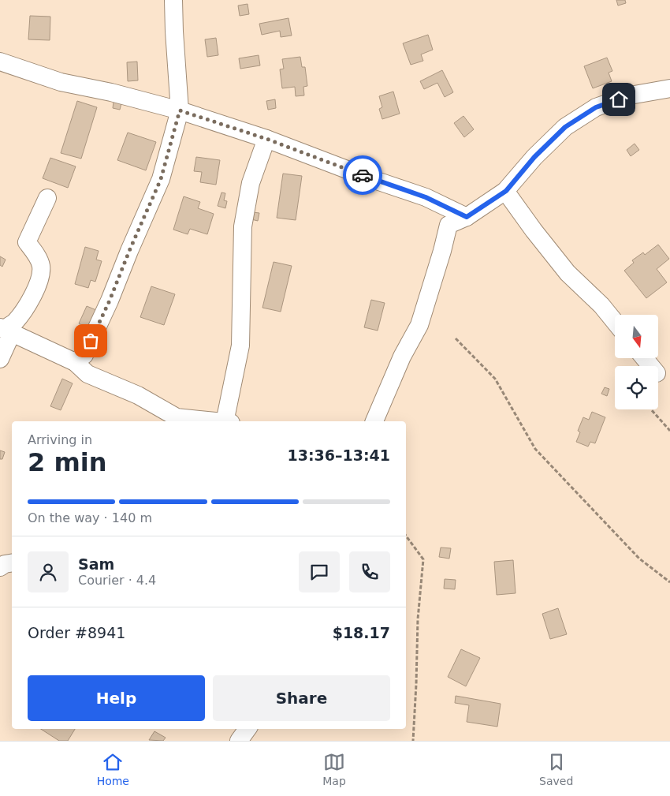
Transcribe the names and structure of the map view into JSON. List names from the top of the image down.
{
  "north": "bottom",
  "page": {
    "heading": ["2 min", "Arriving in", "13:36–13:41"],
    "panel": [
      "Sam",
      "Courier · 4.4",
      "Order #8941",
      "$18.17"
    ],
    "bar": "On the way · 140 m",
    "buttons": ["Help", "Share"],
    "tabs": ["Home", "Map", "Saved"]
  }
}
